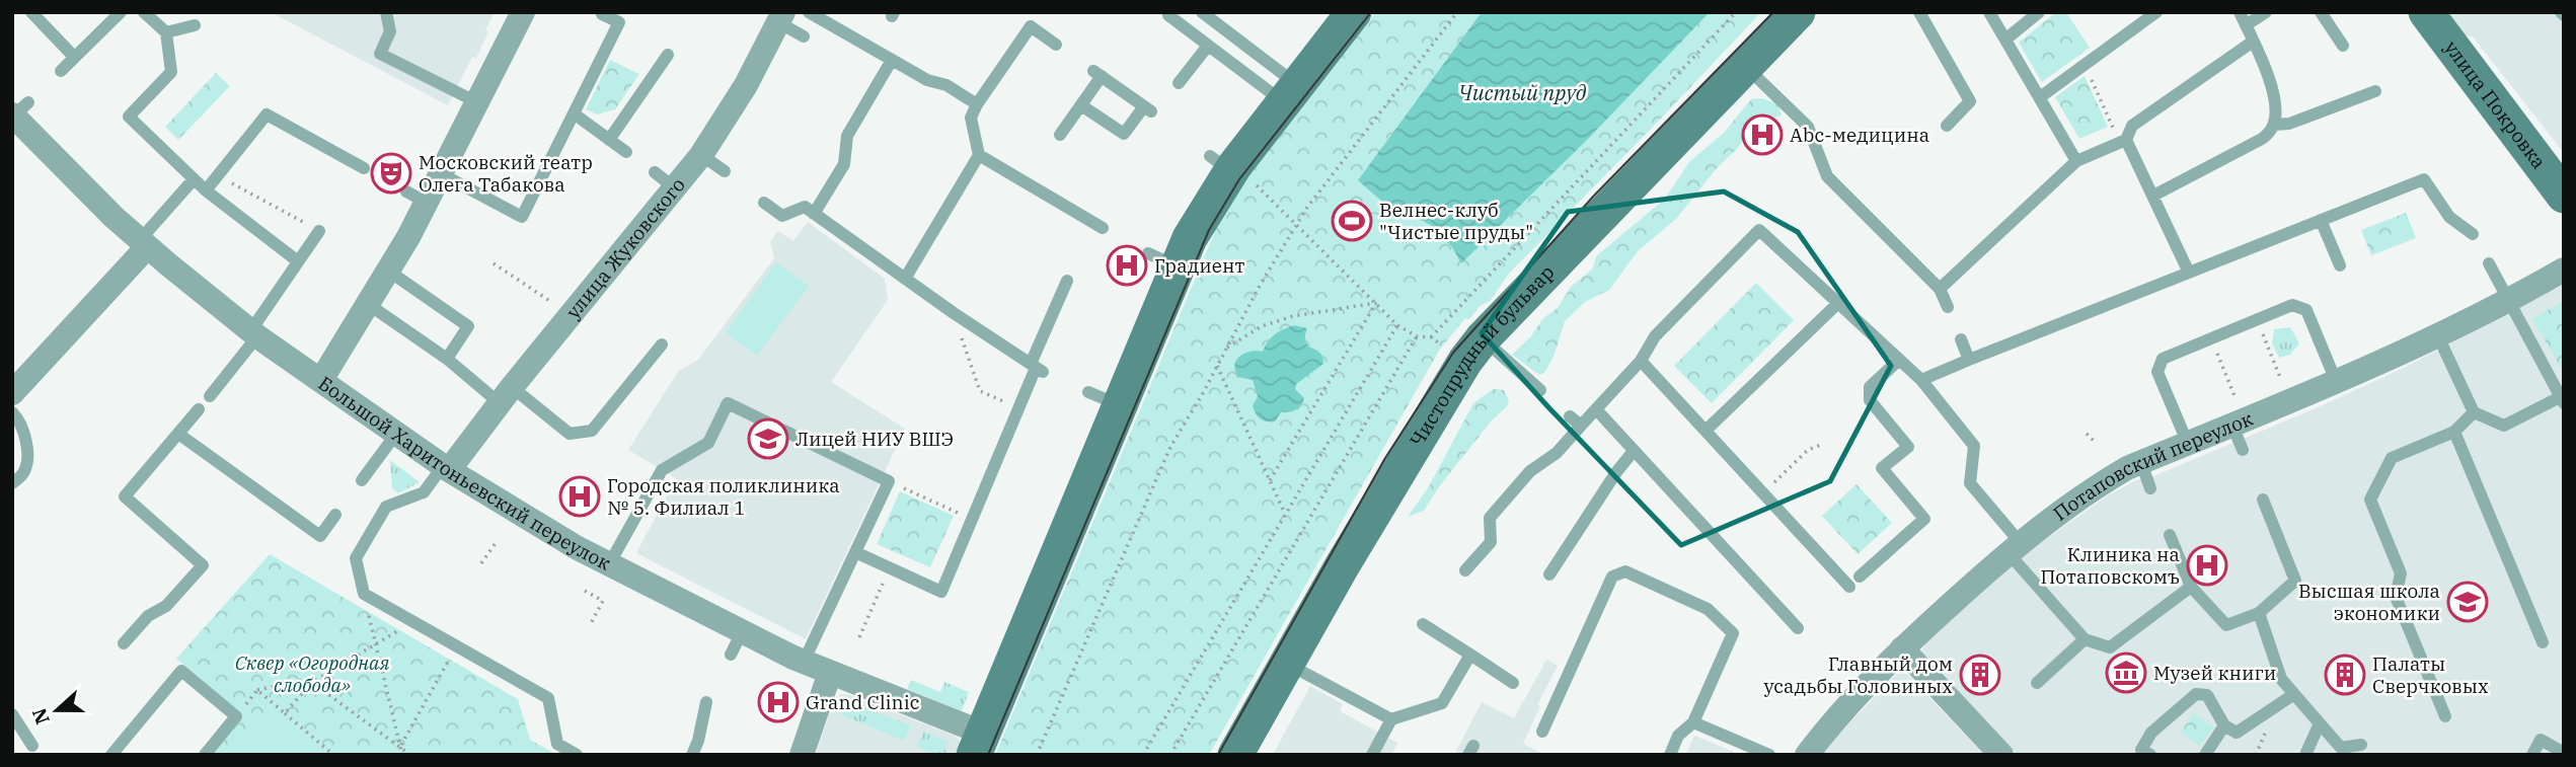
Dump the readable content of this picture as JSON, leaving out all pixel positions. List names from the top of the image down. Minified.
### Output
{"streets":{"main road":["улица Покровка","Чистопрудный бульвар"],"street":["улица Жуковского","Потаповский переулок","Большой Харитоньевский переулок"]},"crossings":[["улица Жуковского","Большой Харитоньевский переулок"]],"water":["Чистый пруд"],"parks":["Сквер «Огородная слобода»"],"places":{"hospital":["Abc-медицина","Градиент","Городская поликлиника № 5. Филиал 1","Клиника на Потаповскомъ","Grand Clinic"],"theatre":["Московский театр Олега Табакова"],"sports":["Велнес-клуб \"Чистые пруды\""],"school or university":["Лицей НИУ ВШЭ","Высшая школа экономики"],"museum":["Музей книги"],"building":["Главный дом усадьбы Головиных","Палаты Сверчковых"]},"north":"left"}
